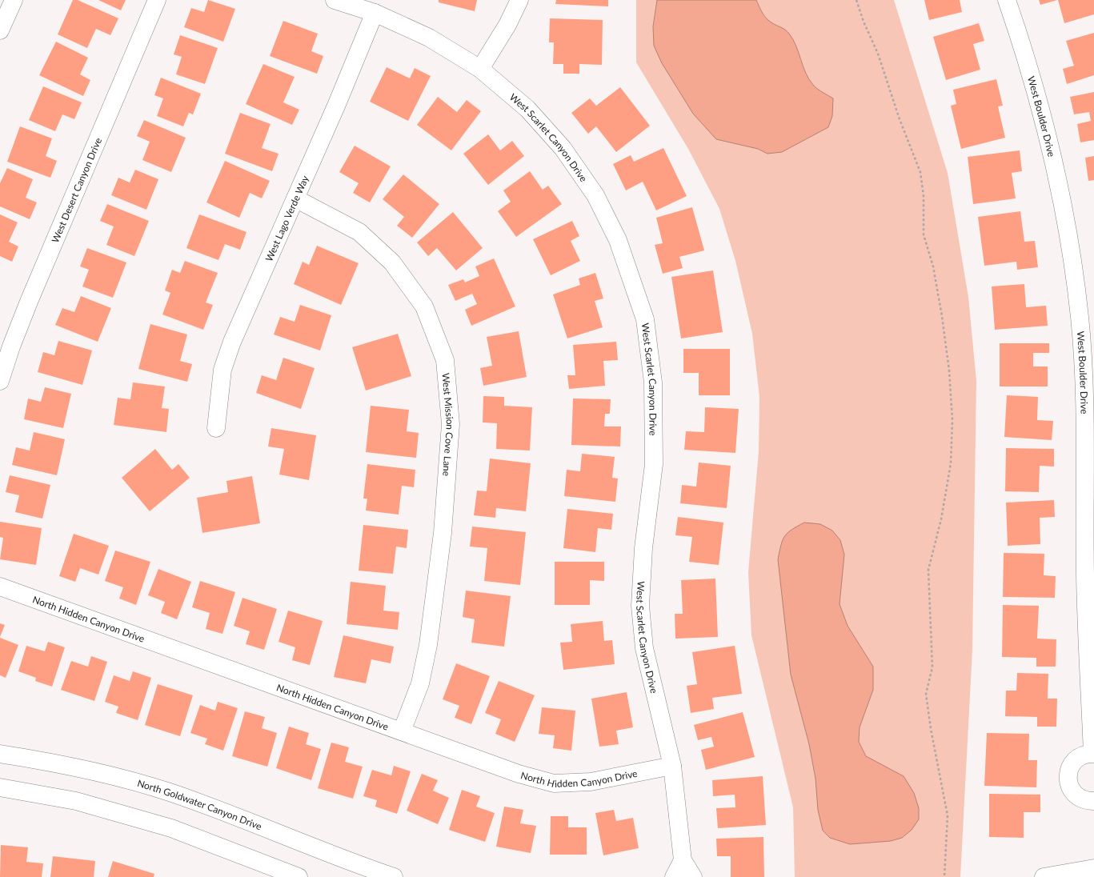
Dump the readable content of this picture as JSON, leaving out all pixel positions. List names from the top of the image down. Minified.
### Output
{"streets":{"street":["West Boulder Drive","West Scarlet Canyon Drive","West Desert Canyon Drive","West Lago Verde Way","West Mission Cove Lane","North Hidden Canyon Drive","North Goldwater Canyon Drive"]},"crossings":[["West Scarlet Canyon Drive","West Lago Verde Way"],["West Scarlet Canyon Drive","North Hidden Canyon Drive"],["West Lago Verde Way","West Mission Cove Lane"],["West Mission Cove Lane","North Hidden Canyon Drive"]]}
